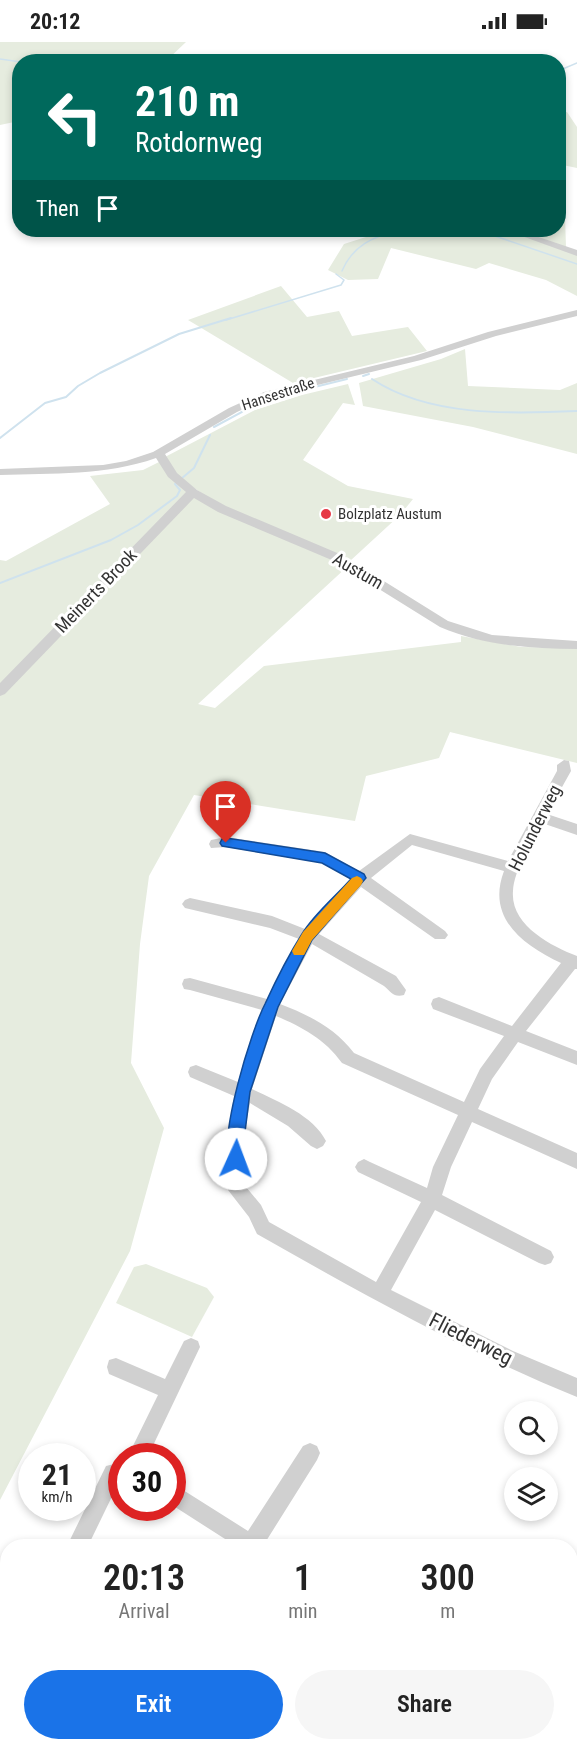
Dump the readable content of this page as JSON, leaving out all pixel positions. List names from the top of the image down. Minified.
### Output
{"streets":{"street":["Hansestraße","Austum","Meinerts Brook","Holunderweg","Fliederweg"]},"crossings":[["Hansestraße","Austum"],["Austum","Meinerts Brook"],["Holunderweg","Fliederweg"]],"places":["Bolzplatz Austum"],"page":{"status":"20:12","turn":["210 m","Rotdornweg"],"then":"Then","speed":"21 km/h","limit":"30","eta":["20:13","Arrival","1","min","300","m"],"buttons":["Exit","Share"]}}
